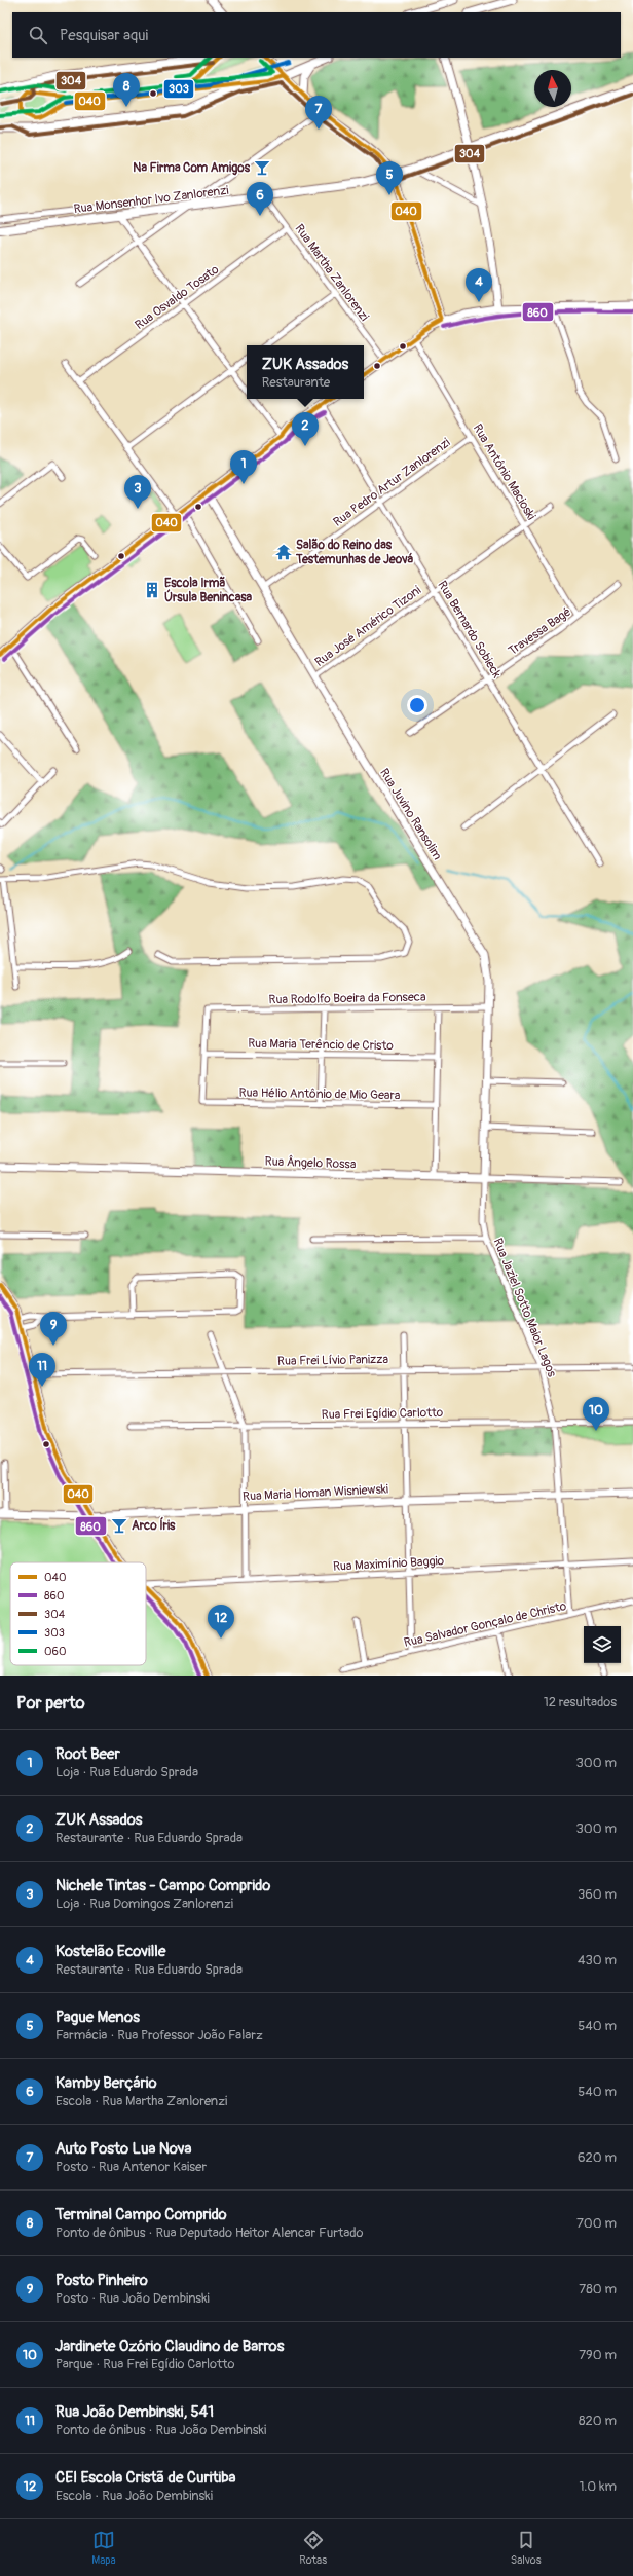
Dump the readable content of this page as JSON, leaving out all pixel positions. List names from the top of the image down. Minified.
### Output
{"streets":{"main road":["Rua Monsenhor Ivo Zanlorenzi"],"street":["Rua Martha Zanlorenzi","Rua Osvaldo Tosato","Rua Antônio Macioski","Rua Pedro Artur Zanlorenzi","Rua José Américo Tizoni","Rua Bernardo Sobieck","Travessa Bagé","Rua Juvino Ransolim","Rua Rodolfo Boeira da Fonseca","Rua Maria Terêncio de Cristo","Rua Hélio Antônio de Mio Geara","Rua Ângelo Rossa","Rua Jaziel Sotto Maior Lagos","Rua Frei Lívio Panizza","Rua Frei Egídio Carlotto","Rua Maria Homan Wisniewski","Rua Maximínio Baggio","Rua Salvador Gonçalo de Christo"]},"crossings":[["Rua Monsenhor Ivo Zanlorenzi","Rua Martha Zanlorenzi"],["Rua Martha Zanlorenzi","Rua Osvaldo Tosato"],["Rua Antônio Macioski","Rua Pedro Artur Zanlorenzi"],["Rua Antônio Macioski","Rua José Américo Tizoni"],["Rua Antônio Macioski","Travessa Bagé"],["Rua Pedro Artur Zanlorenzi","Rua Bernardo Sobieck"],["Rua Pedro Artur Zanlorenzi","Rua Juvino Ransolim"],["Rua José Américo Tizoni","Rua Bernardo Sobieck"],["Rua José Américo Tizoni","Rua Juvino Ransolim"],["Rua Bernardo Sobieck","Travessa Bagé"],["Rua Juvino Ransolim","Rua Rodolfo Boeira da Fonseca"],["Rua Juvino Ransolim","Rua Ângelo Rossa"],["Rua Juvino Ransolim","Rua Jaziel Sotto Maior Lagos"],["Rua Rodolfo Boeira da Fonseca","Rua Maria Terêncio de Cristo"],["Rua Rodolfo Boeira da Fonseca","Rua Hélio Antônio de Mio Geara"],["Rua Maria Terêncio de Cristo","Rua Hélio Antônio de Mio Geara"],["Rua Ângelo Rossa","Rua Jaziel Sotto Maior Lagos"],["Rua Jaziel Sotto Maior Lagos","Rua Frei Lívio Panizza"],["Rua Jaziel Sotto Maior Lagos","Rua Frei Egídio Carlotto"],["Rua Jaziel Sotto Maior Lagos","Rua Maria Homan Wisniewski"],["Rua Jaziel Sotto Maior Lagos","Rua Maximínio Baggio"],["Rua Jaziel Sotto Maior Lagos","Rua Salvador Gonçalo de Christo"]],"places":{"bar":["Na Firma Com Amigos","Arco Íris"],"temple":["Salão do Reino das Testemunhas de Jeová"],"building":["Escola Irmã Úrsula Benincasa"]},"lines":["transit line 040","transit line 060","transit line 304","transit line 303","transit line 860"],"legend":["040","860","304","303","060"],"north":"top","page":{"search":"Pesquisar aqui","pins":["8","7","5","6","4","2","1","3","9","11","10","12"],"popup":["ZUK Assados","Restaurante"],"heading":["Por perto","12 resultados"],"list":[{"mark":"1","name":"Root Beer","note":"Loja · Rua Eduardo Sprada","value":"300 m"},{"mark":"2","name":"ZUK Assados","note":"Restaurante · Rua Eduardo Sprada","value":"300 m"},{"mark":"3","name":"Nichele Tintas - Campo Comprido","note":"Loja · Rua Domingos Zanlorenzi","value":"360 m"},{"mark":"4","name":"Kostelão Ecoville","note":"Restaurante · Rua Eduardo Sprada","value":"430 m"},{"mark":"5","name":"Pague Menos","note":"Farmácia · Rua Professor João Falarz","value":"540 m"},{"mark":"6","name":"Kamby Berçário","note":"Escola · Rua Martha Zanlorenzi","value":"540 m"},{"mark":"7","name":"Auto Posto Lua Nova","note":"Posto · Rua Antenor Kaiser","value":"620 m"},{"mark":"8","name":"Terminal Campo Comprido","note":"Ponto de ônibus · Rua Deputado Heitor Alencar Furtado","value":"700 m"},{"mark":"9","name":"Posto Pinheiro","note":"Posto · Rua João Dembinski","value":"780 m"},{"mark":"10","name":"Jardinete Ozório Claudino de Barros","note":"Parque · Rua Frei Egídio Carlotto","value":"790 m"},{"mark":"11","name":"Rua João Dembinski, 541","note":"Ponto de ônibus · Rua João Dembinski","value":"820 m"},{"mark":"12","name":"CEI Escola Cristã de Curitiba","note":"Escola · Rua João Dembinski","value":"1.0 km"}],"nav":["Mapa","Rotas","Salvos"]}}
